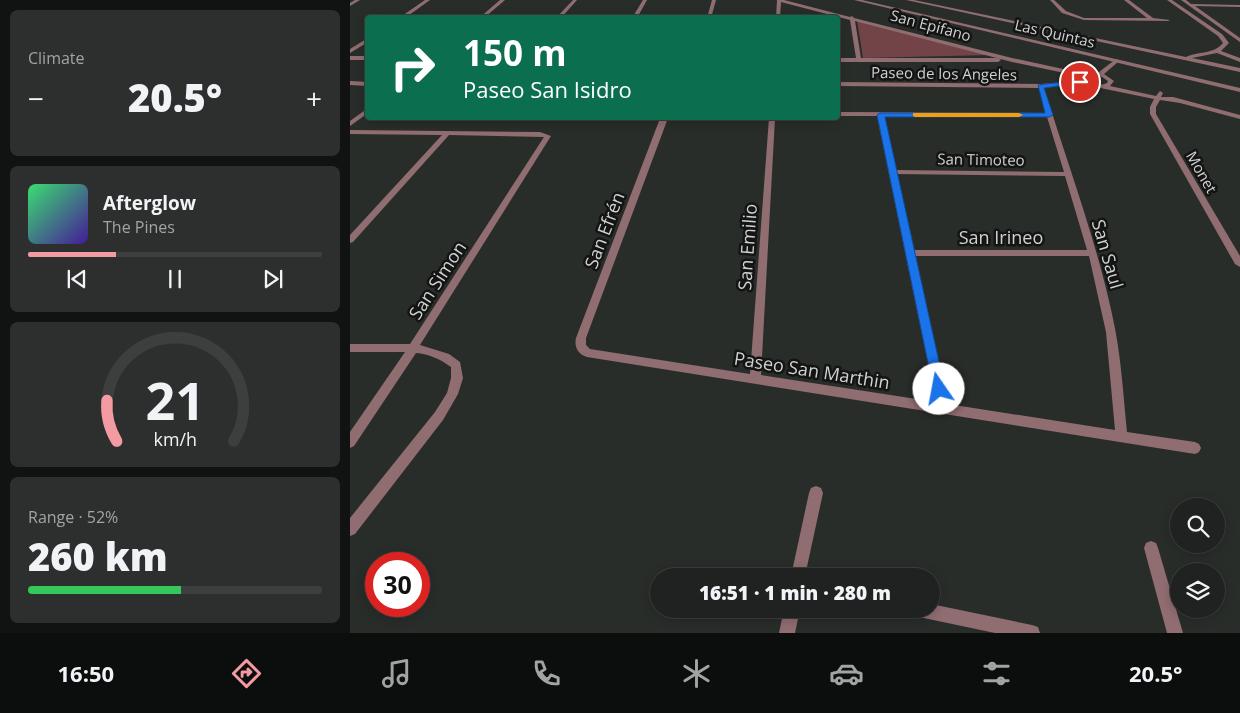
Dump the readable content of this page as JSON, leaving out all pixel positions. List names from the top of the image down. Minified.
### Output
{"streets":{"street":["San Epifano","Las Quintas","Paseo de los Angeles","San Timoteo","Monet","San Efrén","San Irineo","San Emilio","San Saul","San Simon","Paseo San Marthin"]},"crossings":[["Paseo de los Angeles","Monet"],["Paseo de los Angeles","San Saul"],["San Timoteo","San Saul"],["San Efrén","Paseo San Marthin"],["San Irineo","San Saul"],["San Emilio","Paseo San Marthin"],["San Saul","Paseo San Marthin"]],"page":{"tile":["Climate",["Range · 52%","260 km"]],"turn":["150 m","Paseo San Isidro"],"heat":["−","20.5°","+"],"song":["Afterglow","The Pines"],"limit":"30","trip":"16:51 · 1 min · 280 m","tabs":["16:50","20.5°"],"gauge":["21","km/h"]}}
